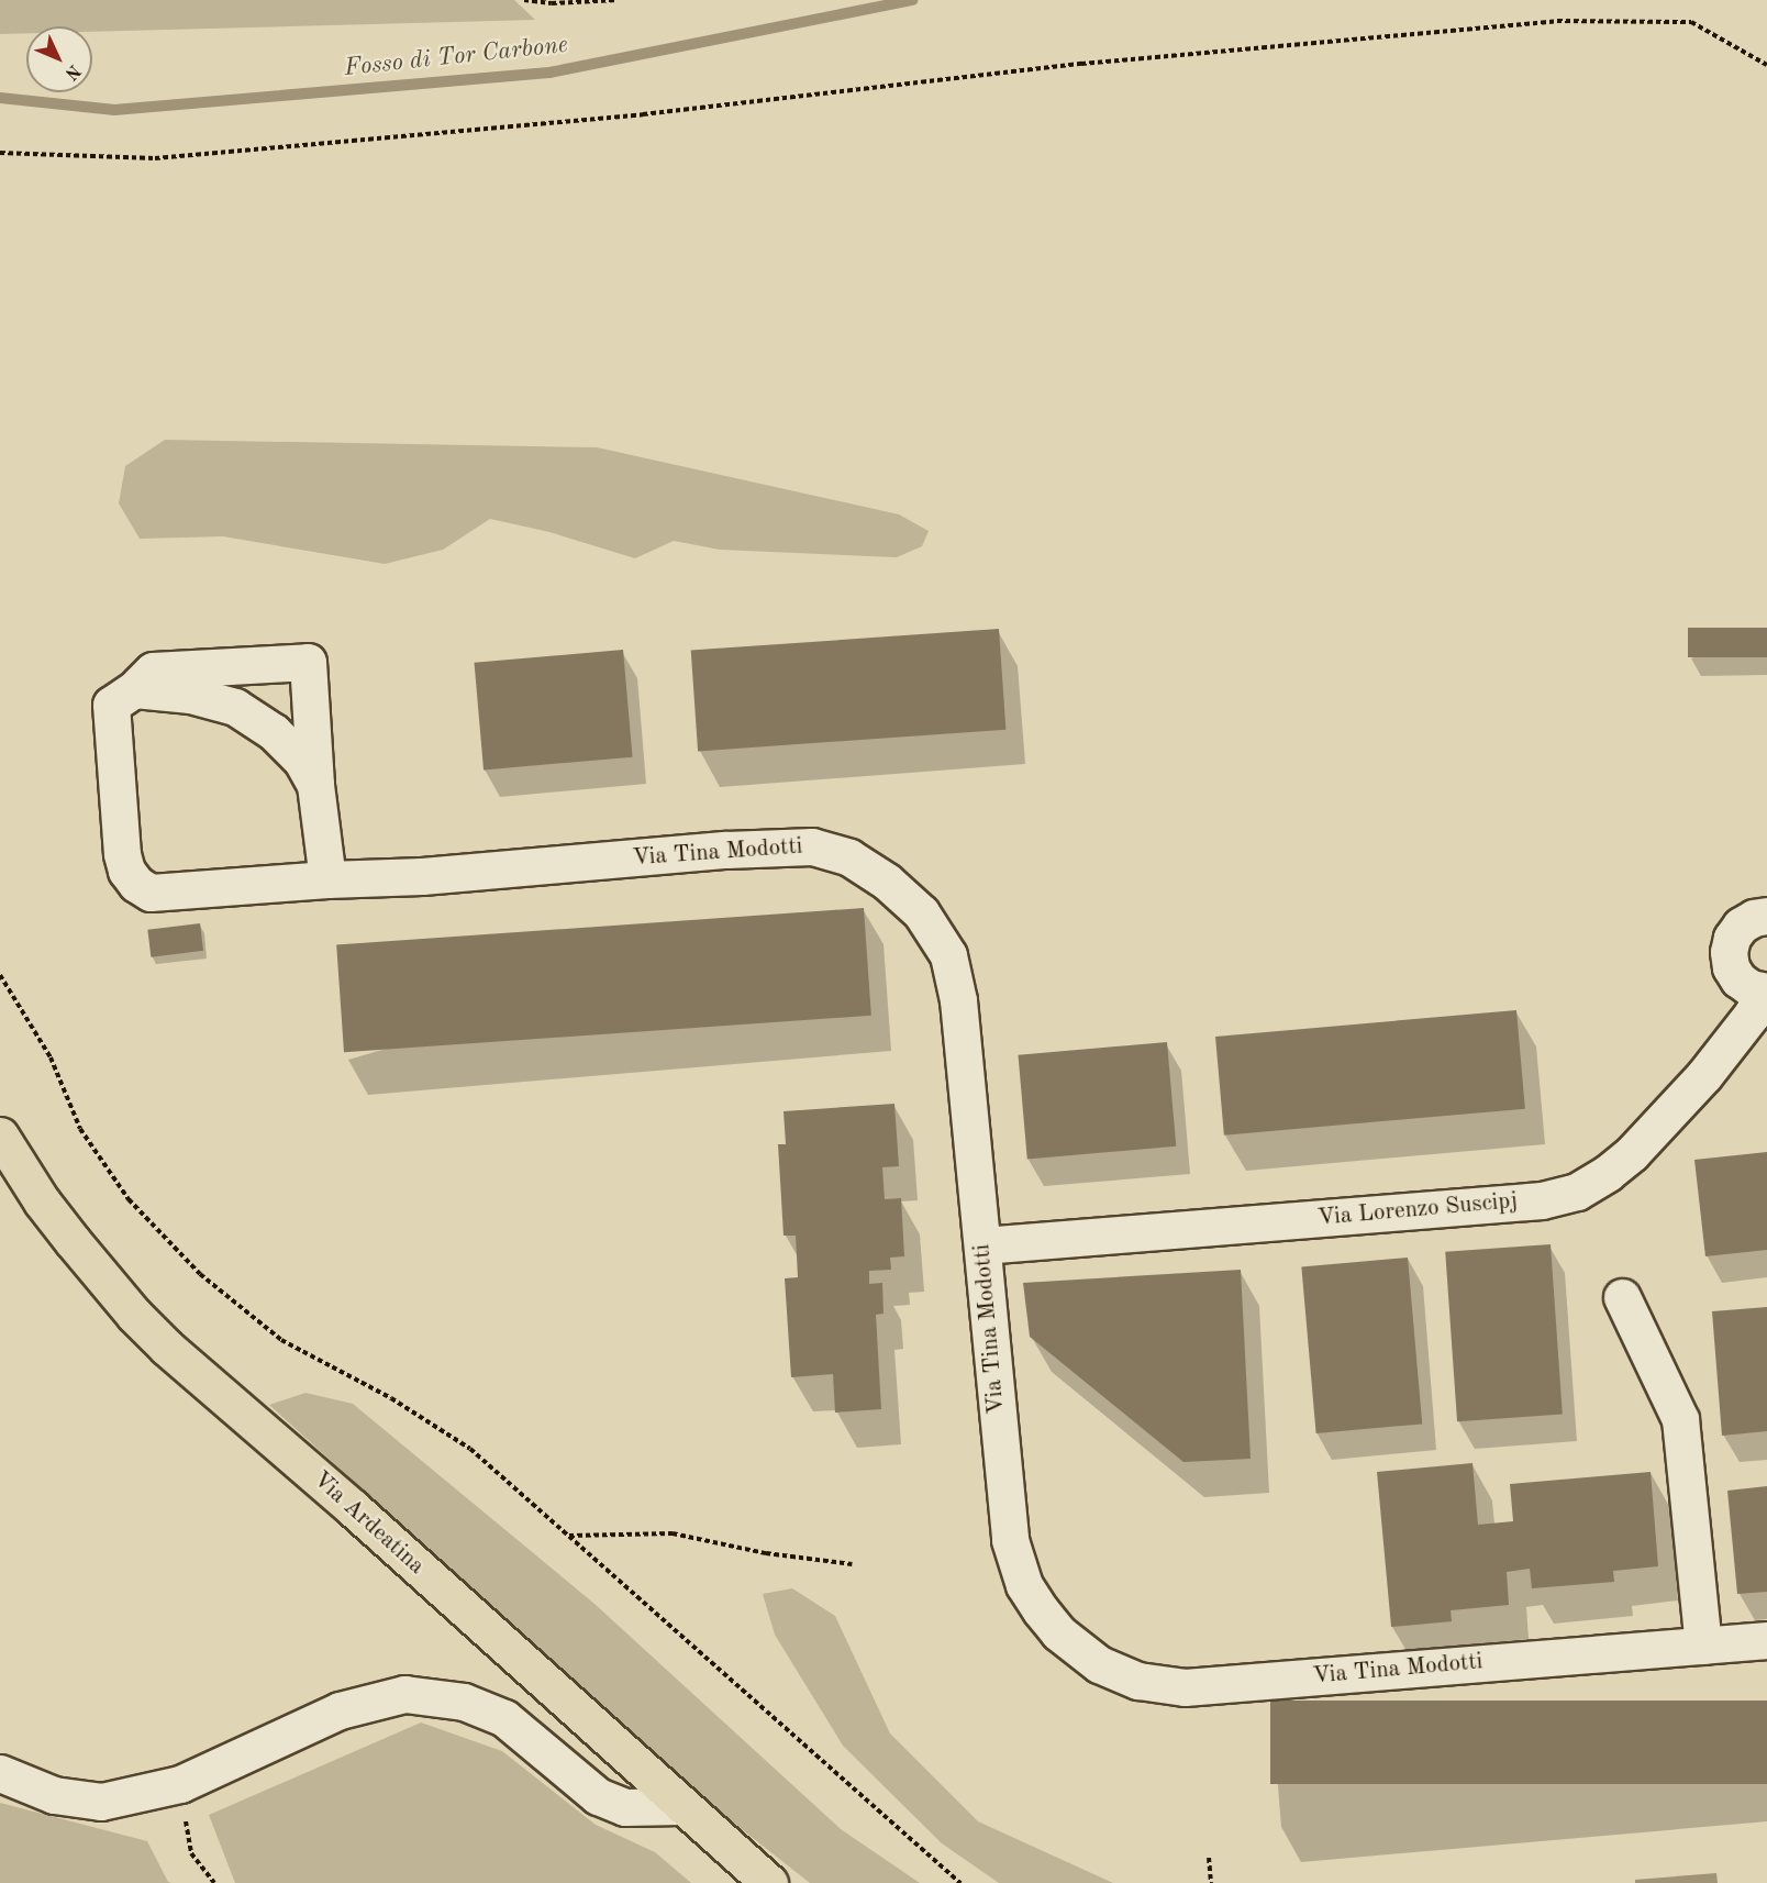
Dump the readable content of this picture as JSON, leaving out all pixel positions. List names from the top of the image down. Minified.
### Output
{"streets":{"main road":["Via Ardeatina"],"street":["Via Tina Modotti","Via Lorenzo Suscipj"]},"crossings":[["Via Tina Modotti","Via Lorenzo Suscipj"]],"water":["Fosso di Tor Carbone"],"north":"bottom right"}
